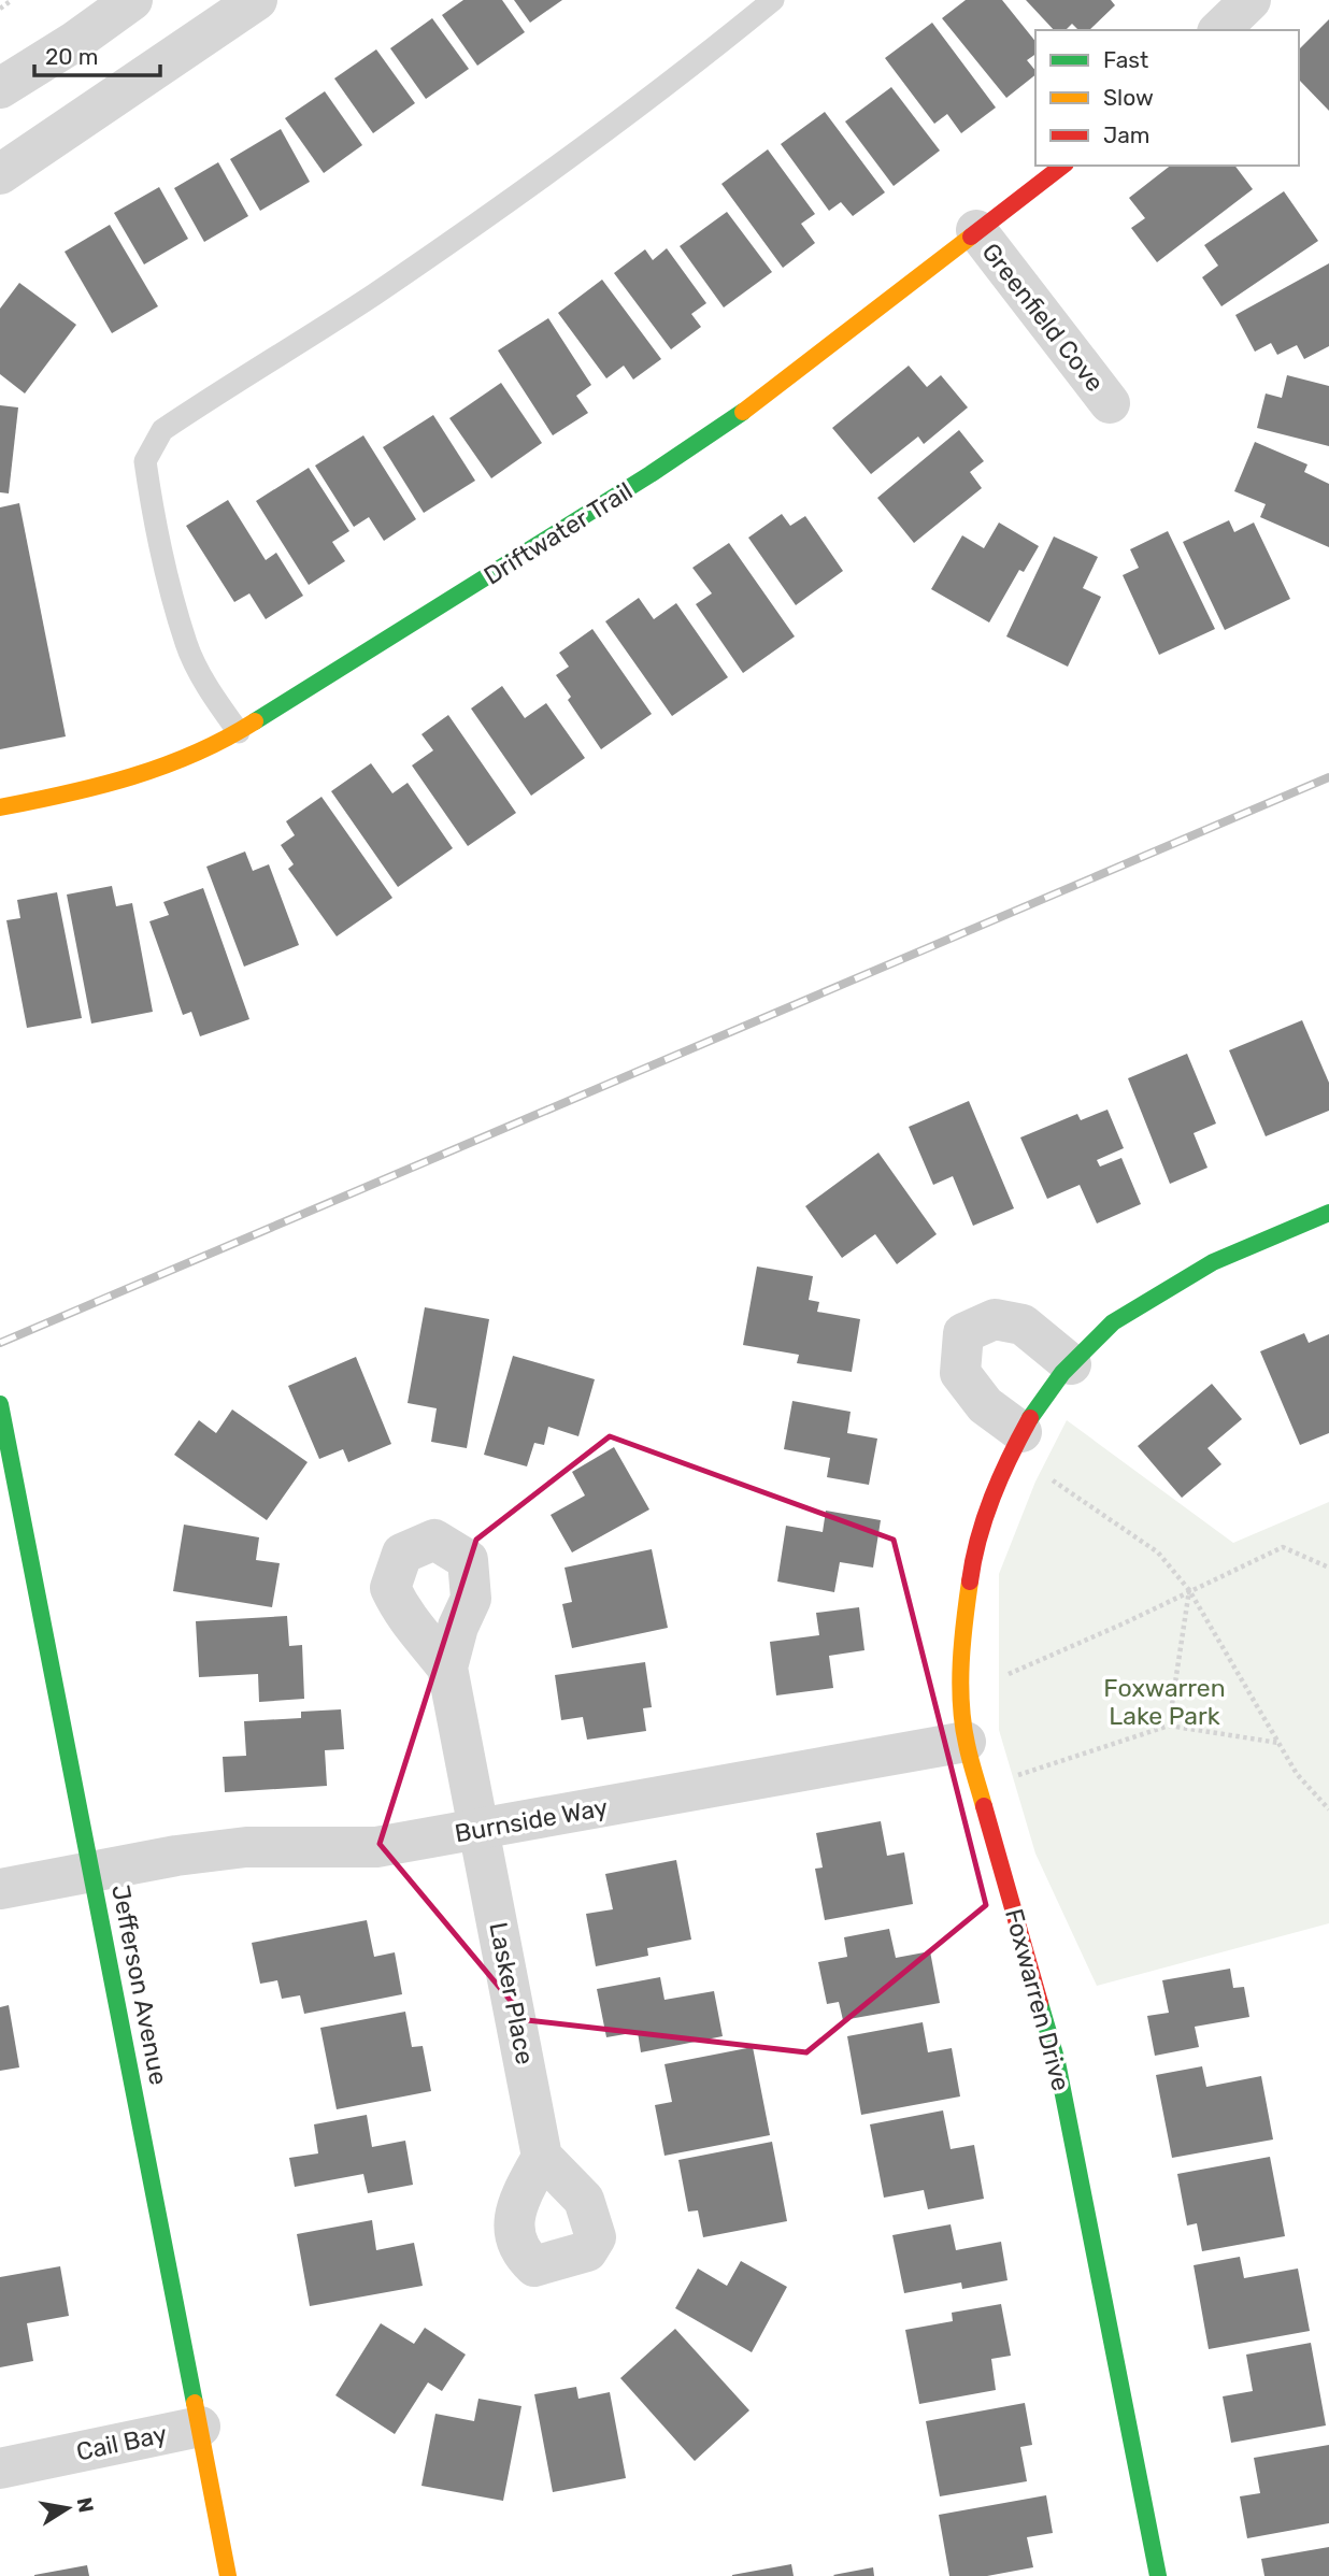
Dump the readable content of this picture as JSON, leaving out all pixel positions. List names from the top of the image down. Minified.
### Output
{"streets":{"street":["Greenfield Cove","Driftwater Trail","Burnside Way","Jefferson Avenue","Lasker Place","Foxwarren Drive","Cail Bay"]},"crossings":[["Greenfield Cove","Driftwater Trail"],["Burnside Way","Jefferson Avenue"],["Burnside Way","Lasker Place"],["Burnside Way","Foxwarren Drive"],["Jefferson Avenue","Cail Bay"]],"parks":["Foxwarren Lake Park"],"legend":["Fast","Slow","Jam"],"scale_bar":"20 m","north":"right"}
